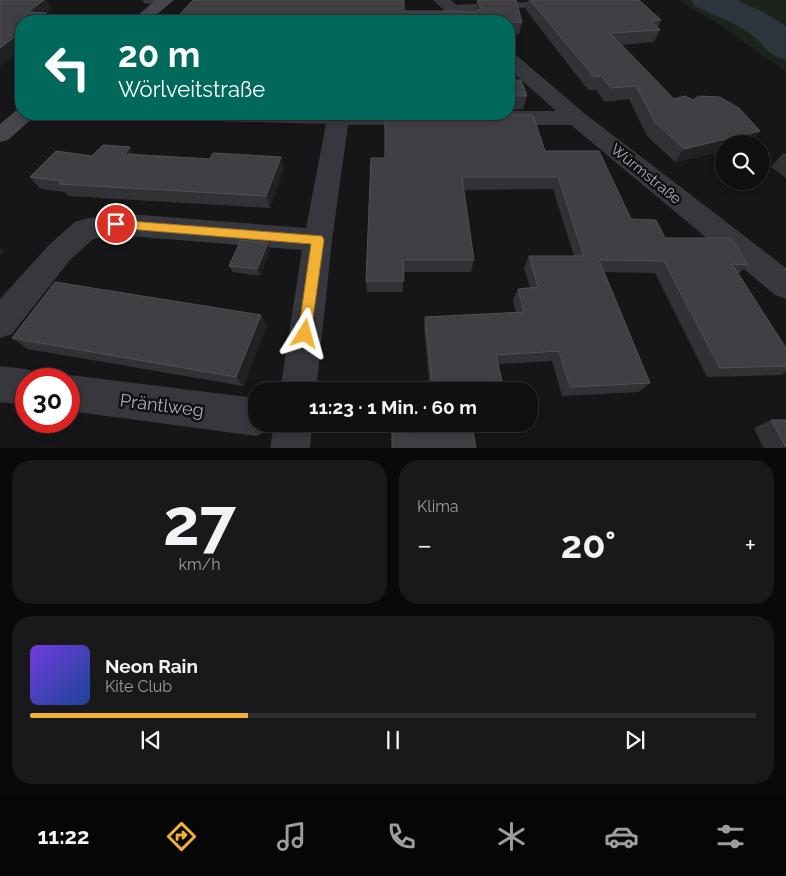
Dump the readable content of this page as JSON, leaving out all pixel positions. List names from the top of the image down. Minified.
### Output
{"streets":{"street":["Würmstraße","Präntlweg"]},"page":{"turn":["20 m","Wörlveitstraße"],"limit":"30","trip":"11:23 · 1 Min. · 60 m","tile":[["27","km/h"],"Klima"],"heat":["−","20°","+"],"song":["Neon Rain","Kite Club"],"tabs":"11:22"}}
